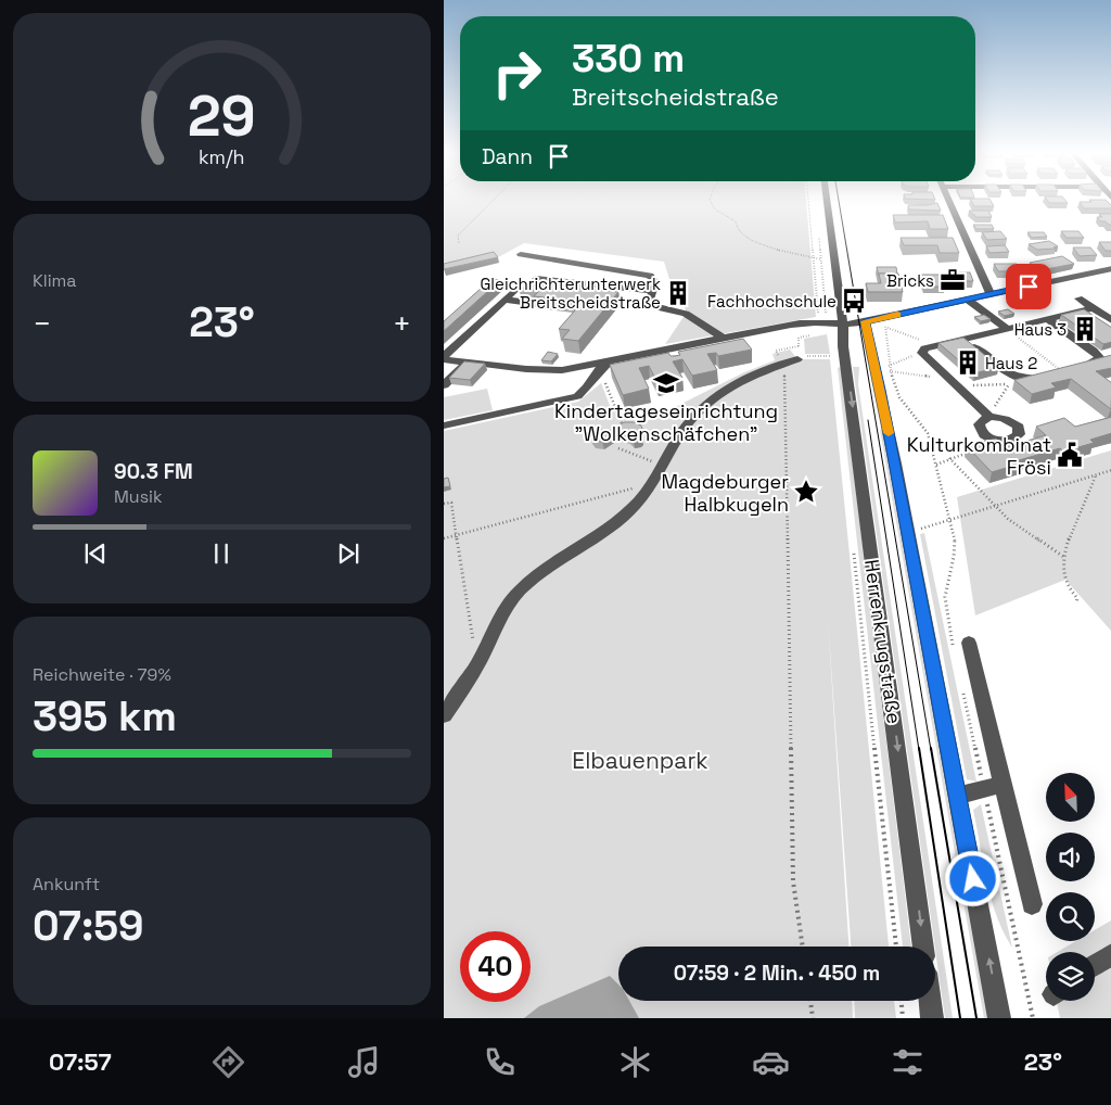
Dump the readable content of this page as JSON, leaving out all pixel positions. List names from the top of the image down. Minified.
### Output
{"streets":{"street":["Herrenkrugstraße"]},"parks":["Elbauenpark"],"places":{"office":["Bricks"],"building":["Gleichrichterunterwerk Breitscheidstraße","Haus 3","Haus 2"],"bus stop":["Fachhochschule"],"school or university":["Kindertageseinrichtung \"Wolkenschäfchen\""],"public building":["Kulturkombinat Frösi"],"place":["Magdeburger Halbkugeln"]},"north":"top left","page":{"turn":["330 m","Breitscheidstraße"],"then":"Dann","tile":["Klima",["Reichweite · 79%","395 km"],["Ankunft","07:59"]],"heat":["−","23°","+"],"song":["90.3 FM","Musik"],"limit":"40","trip":"07:59 · 2 Min. · 450 m","tabs":["07:57","23°"],"gauge":["29","km/h"]}}
